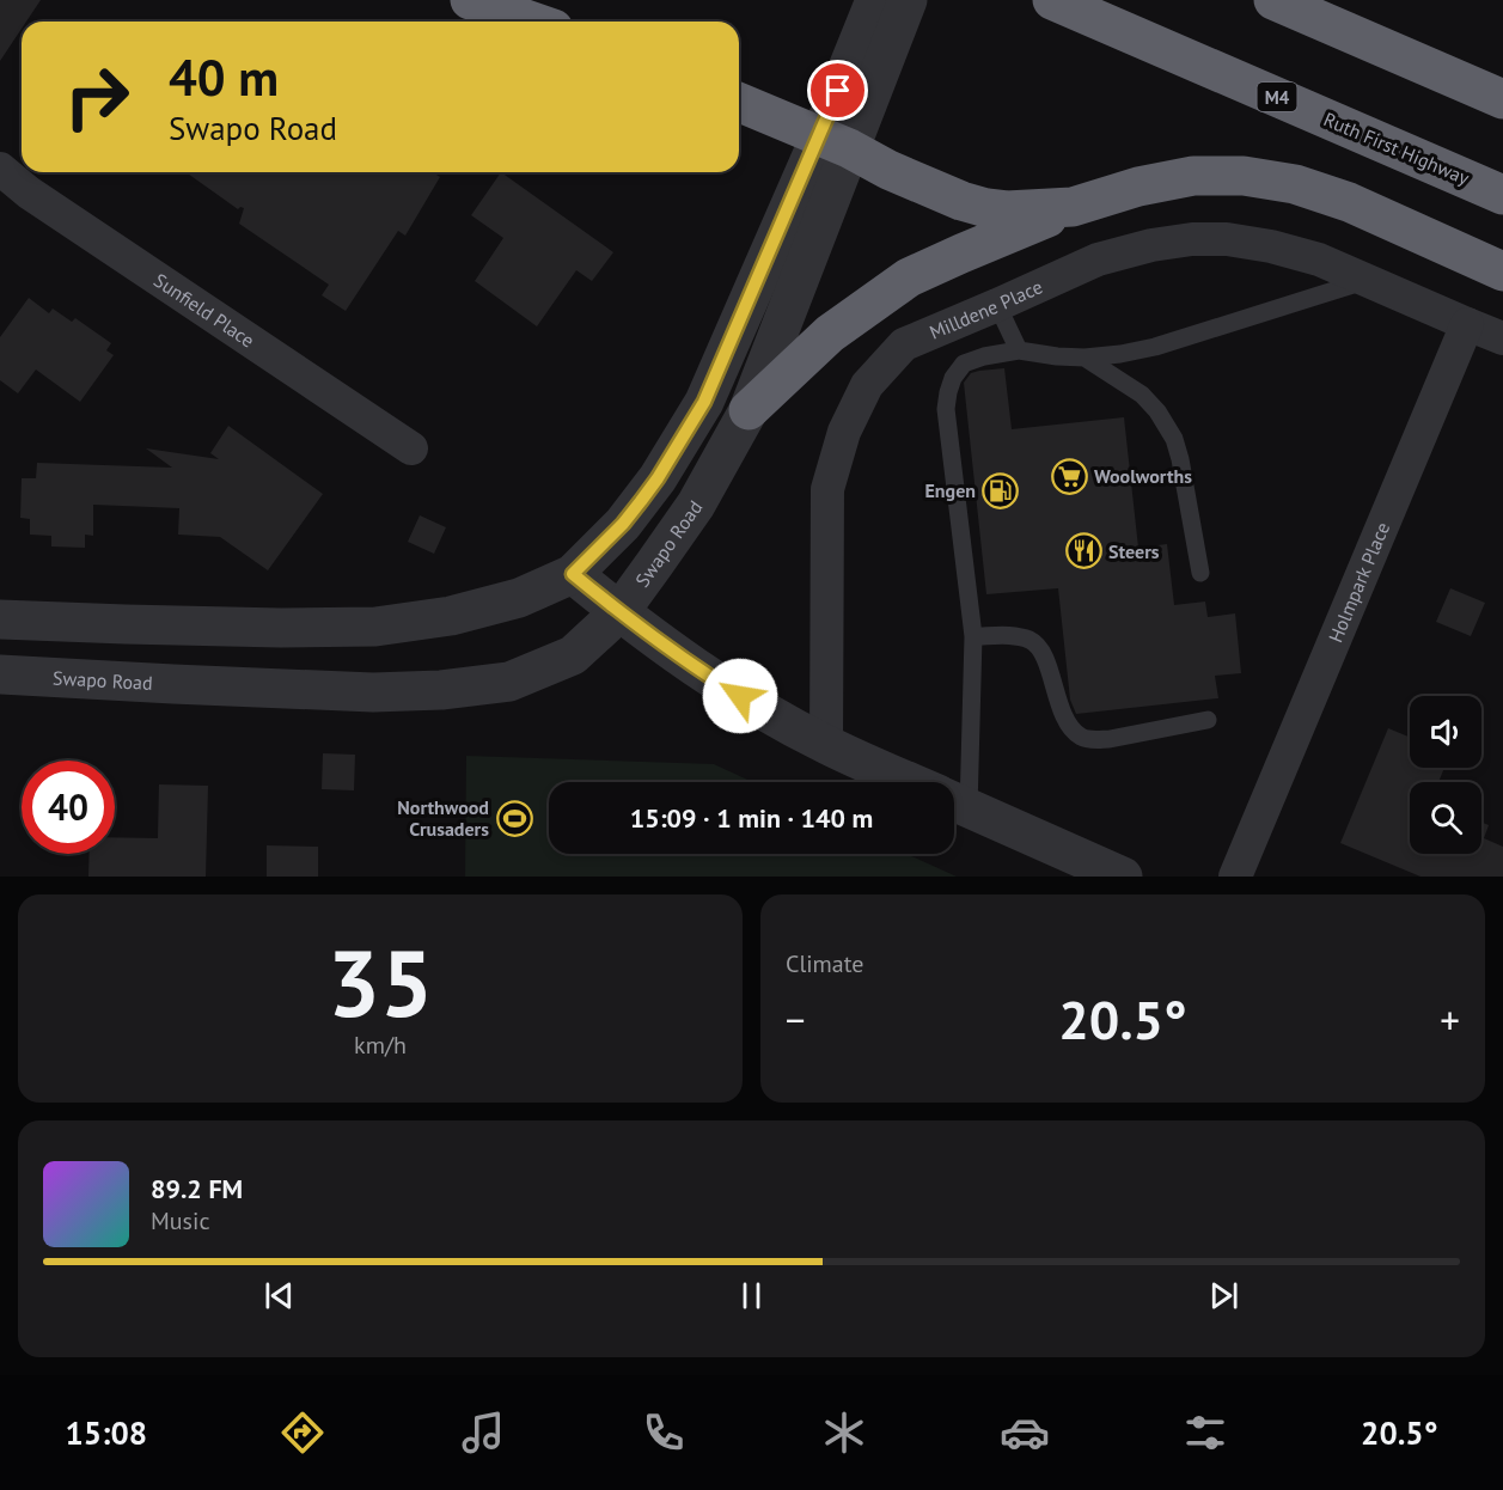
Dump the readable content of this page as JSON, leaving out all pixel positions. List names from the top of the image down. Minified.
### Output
{"streets":{"highway":["M4","Ruth First Highway"],"street":["Sunfield Place","Milldene Place","Swapo Road","Holmpark Place"]},"crossings":[["Milldene Place","Holmpark Place"]],"places":{"supermarket":["Woolworths"],"fuel station":["Engen"],"restaurant":["Steers"],"sports":["Northwood Crusaders"]},"page":{"turn":["40 m","Swapo Road"],"limit":"40","trip":"15:09 · 1 min · 140 m","tile":[["35","km/h"],"Climate"],"heat":["−","20.5°","+"],"song":["89.2 FM","Music"],"tabs":["15:08","20.5°"]}}
